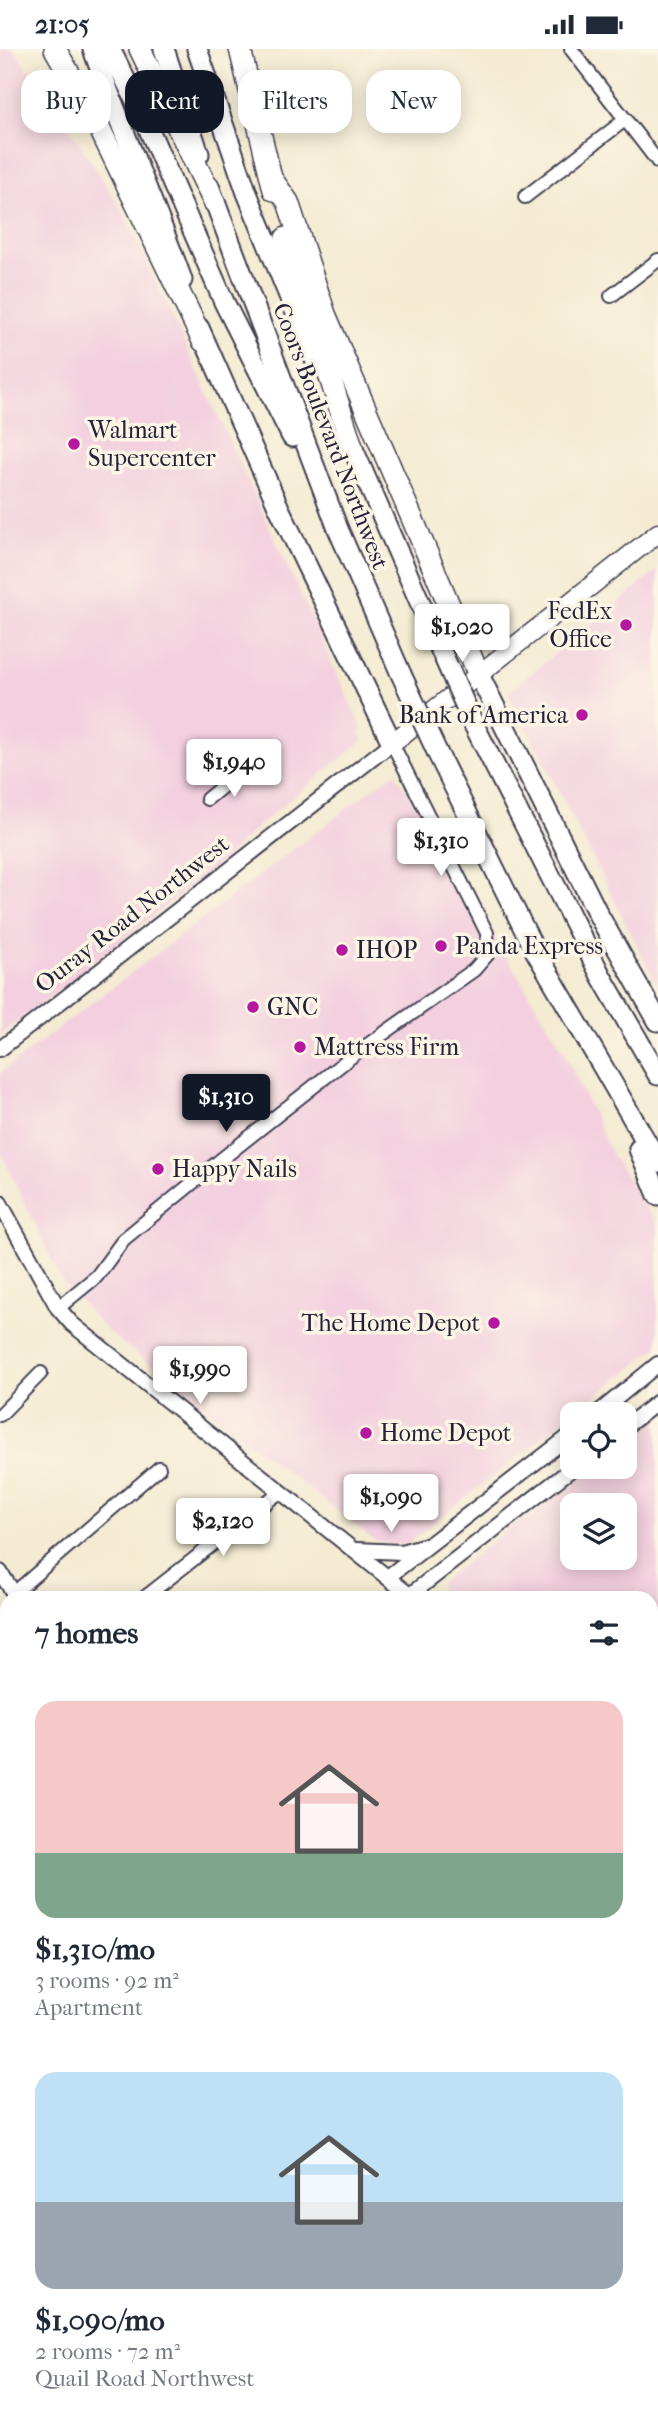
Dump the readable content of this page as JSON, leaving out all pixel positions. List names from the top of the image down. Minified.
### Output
{"streets":{"main road":["Coors Boulevard Northwest","Ouray Road Northwest"]},"places":["Walmart Supercenter","FedEx Office","Bank of America","Panda Express","IHOP","GNC","Mattress Firm","Happy Nails","The Home Depot","Home Depot"],"page":{"status":"21:05","chip":["Buy","Rent","Filters","New"],"price":["$1,020","$1,940","$1,310","$1,310","$1,990","$1,090","$2,120"],"heading":"7 homes","list":[{"name":"$1,310/mo","note":"3 rooms · 92 m² · Apartment"},{"name":"$1,090/mo","note":"2 rooms · 72 m² · Quail Road Northwest"}]}}
